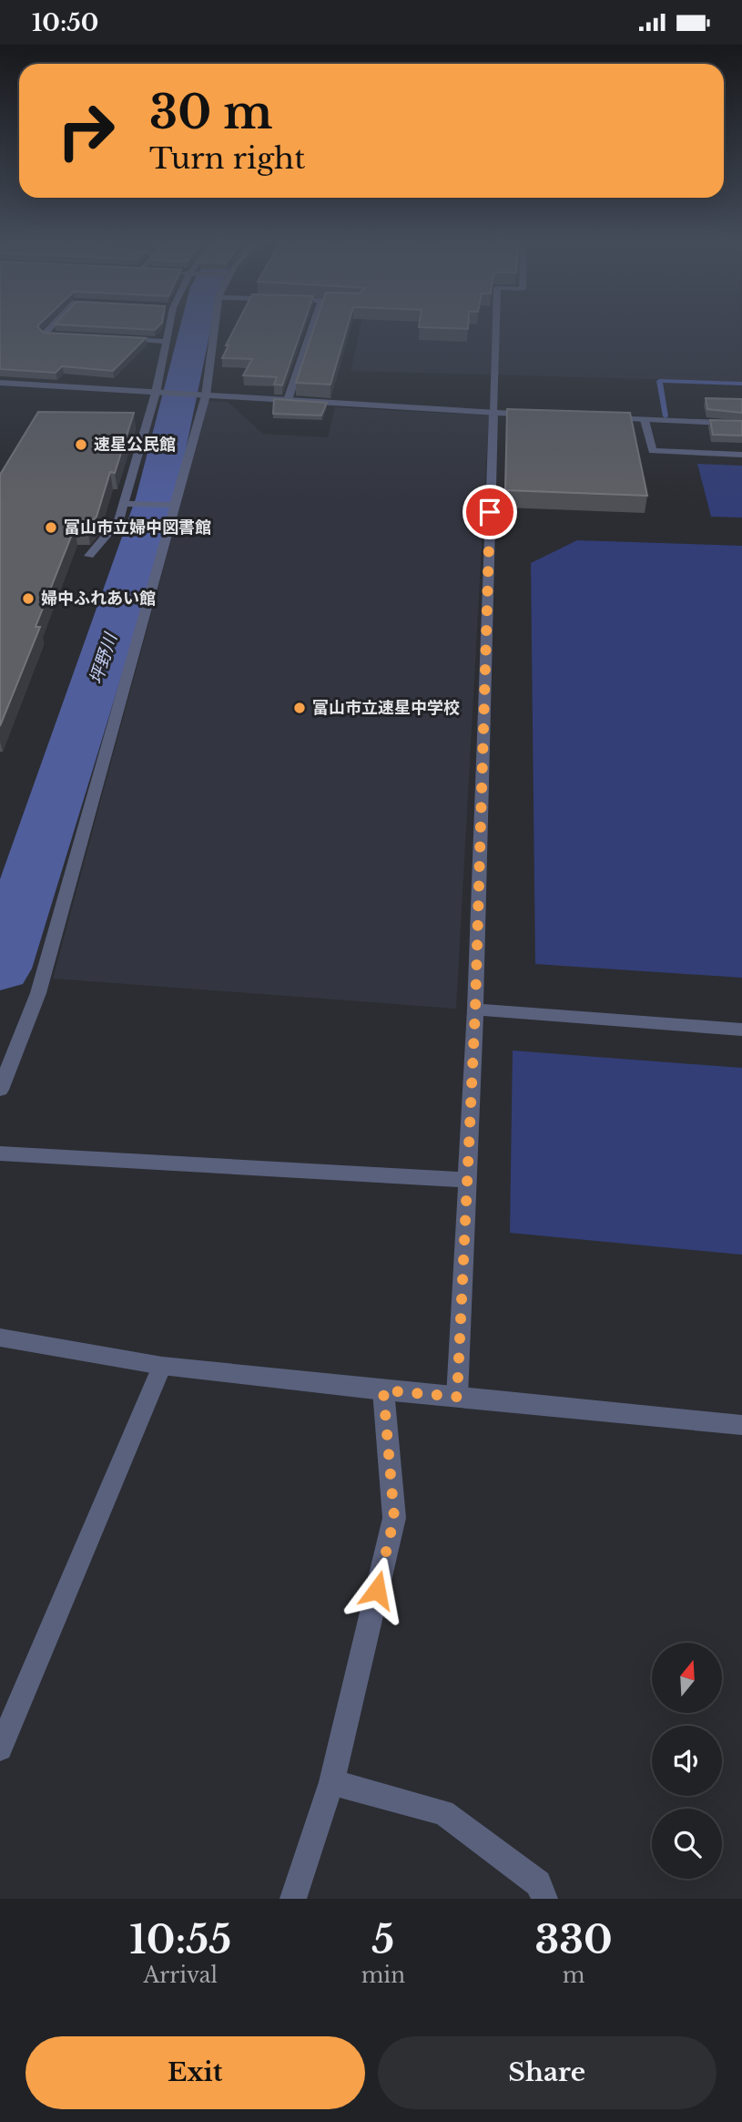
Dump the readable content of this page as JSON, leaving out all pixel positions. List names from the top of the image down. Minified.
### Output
{"water":["坪野川"],"places":["速星公民館","富山市立婦中図書館","婦中ふれあい館","富山市立速星中学校"],"north":"top","page":{"status":"10:50","turn":["30 m","Turn right"],"eta":["10:55","Arrival","5","min","330","m"],"buttons":["Exit","Share"]}}
